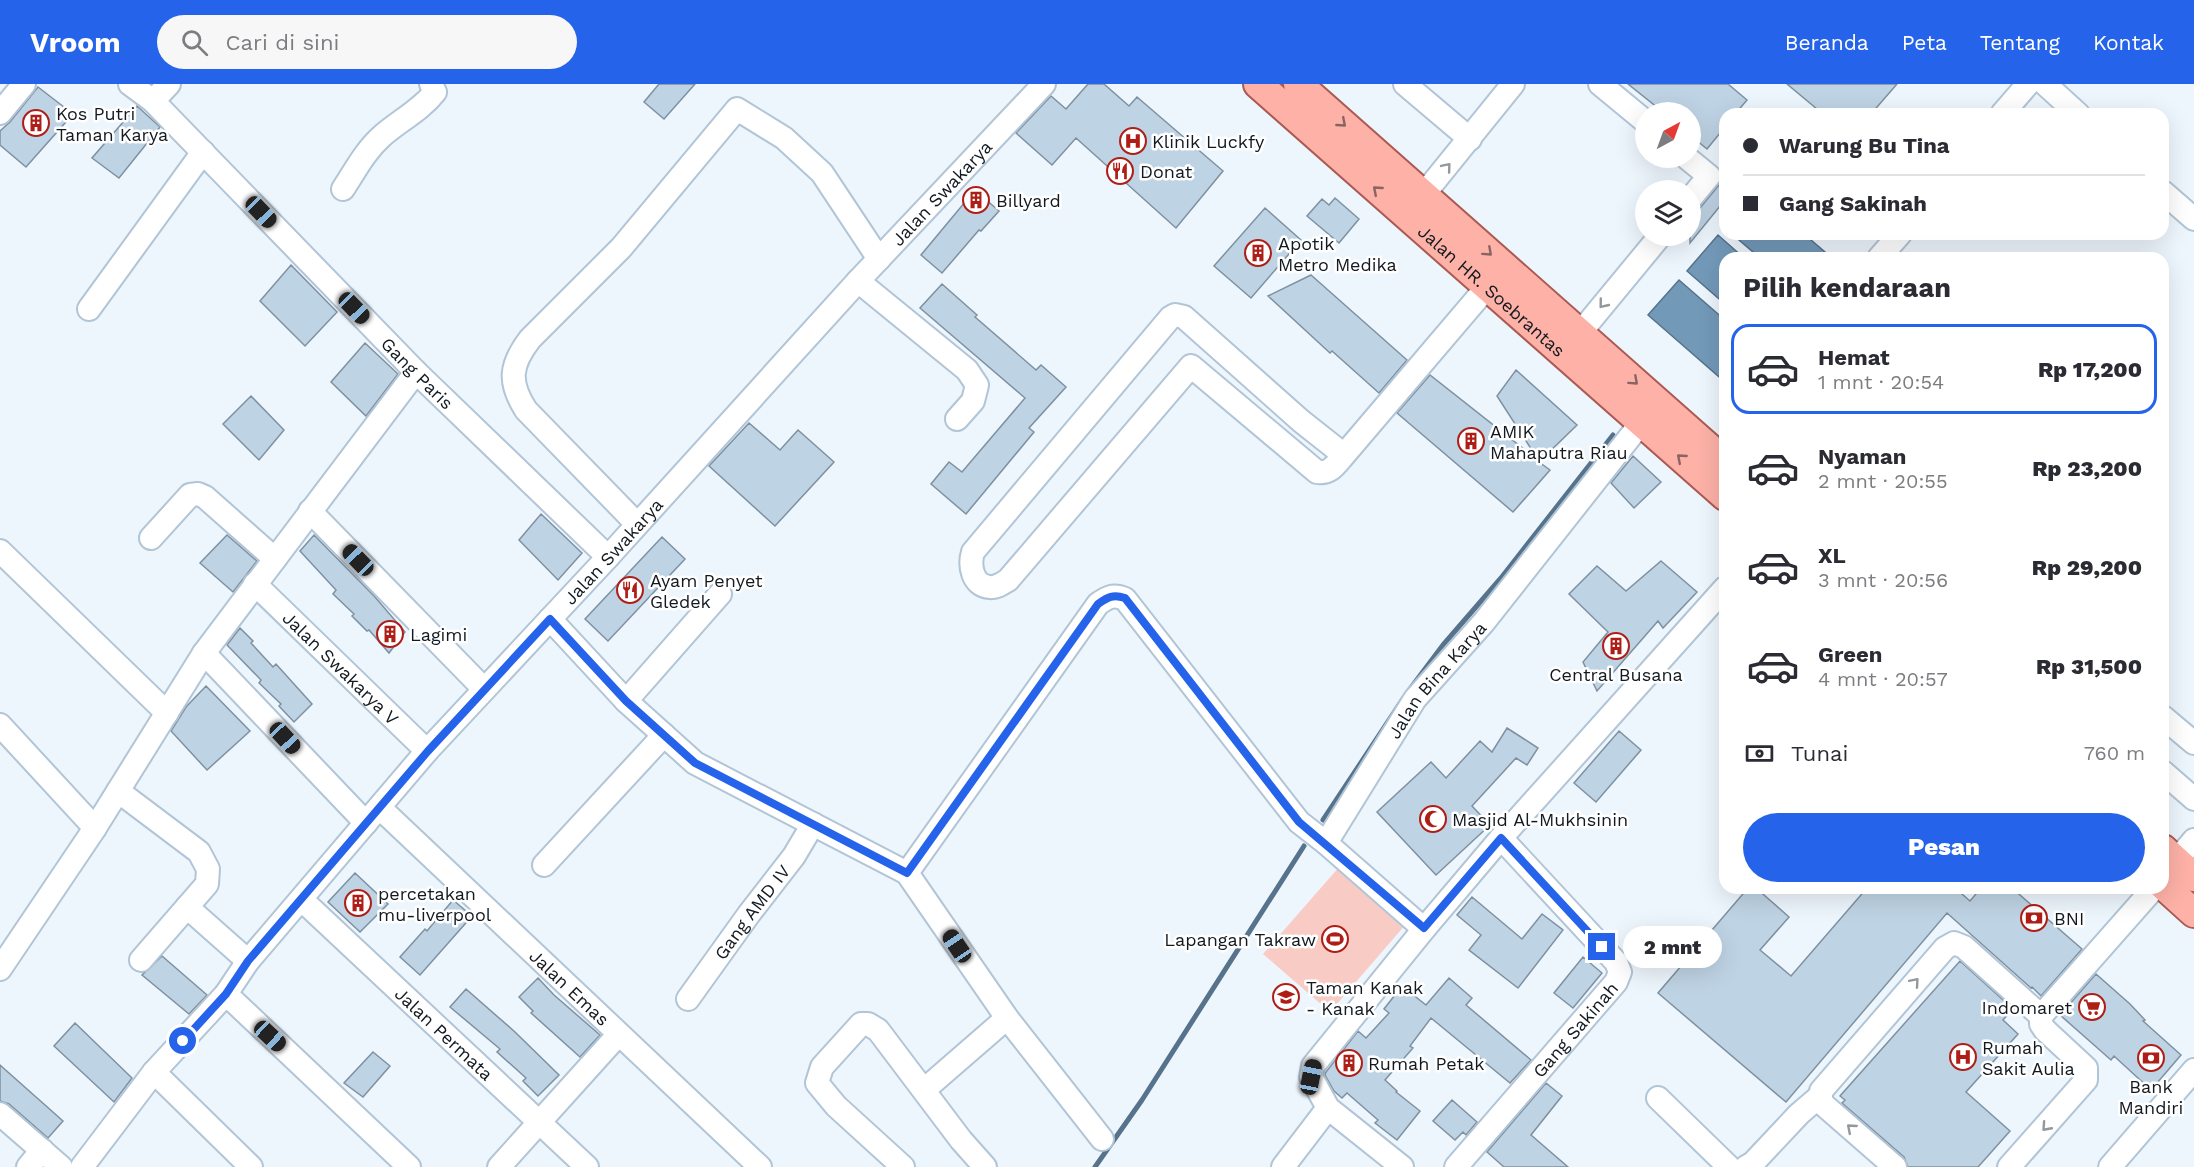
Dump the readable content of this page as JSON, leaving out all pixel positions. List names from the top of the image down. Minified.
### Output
{"streets":{"main road":["Jalan HR. Soebrantas"],"street":["Jalan Swakarya","Gang Paris","Jalan Swakarya V","Jalan Bina Karya","Gang AMD IV","Jalan Emas","Gang Sakinah","Jalan Permata"]},"crossings":[["Jalan Swakarya","Gang Paris"],["Jalan Swakarya","Jalan Swakarya V"],["Jalan Swakarya","Jalan Emas"],["Jalan Swakarya","Jalan Permata"],["Jalan HR. Soebrantas","Jalan Bina Karya"]],"places":{"building":["Kos Putri Taman Karya","Billyard","Apotik Metro Medika","AMIK Mahaputra Riau","Lagimi","Central Busana","percetakan mu-liverpool","Rumah Petak"],"hospital":["Klinik Luckfy","Rumah Sakit Aulia"],"restaurant":["Donat","Ayam Penyet Gledek"],"mosque":["Masjid Al-Mukhsinin"],"bank":["BNI","Bank Mandiri"],"sports":["Lapangan Takraw"],"school or university":["Taman Kanak - Kanak"],"supermarket":["Indomaret"]},"north":"top right","page":{"header":"Vroom","search":"Cari di sini","nav":["Beranda","Peta","Tentang","Kontak"],"banner":["Warung Bu Tina","Gang Sakinah"],"heading":"Pilih kendaraan","list":[{"name":"Hemat","note":"1 mnt · 20:54","value":"Rp 17,200"},{"name":"Nyaman","note":"2 mnt · 20:55","value":"Rp 23,200"},{"name":"XL","note":"3 mnt · 20:56","value":"Rp 29,200"},{"name":"Green","note":"4 mnt · 20:57","value":"Rp 31,500"}],"pay":["Tunai","760 m"],"buttons":"Pesan","bubble":"2 mnt"}}
